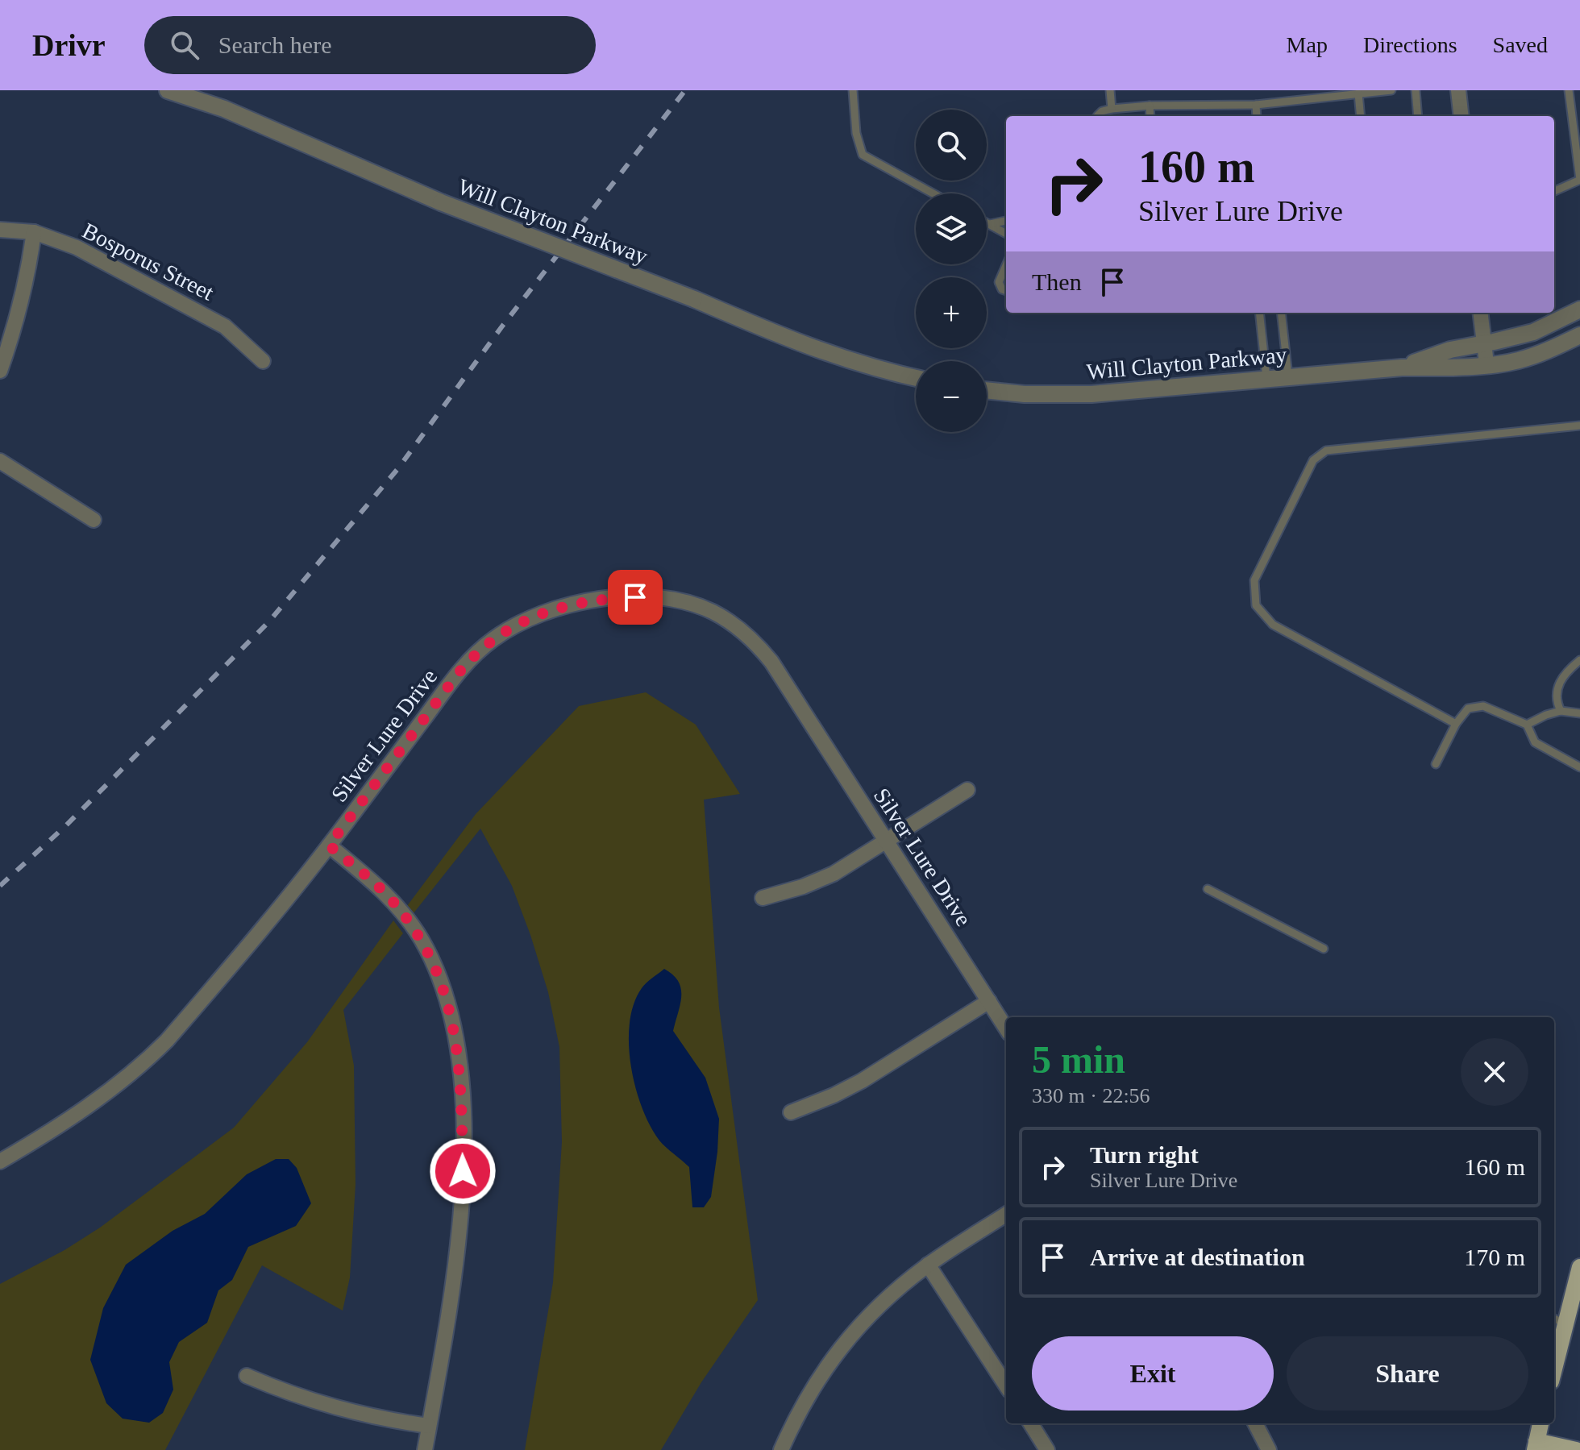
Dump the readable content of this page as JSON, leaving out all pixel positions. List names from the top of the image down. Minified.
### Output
{"streets":{"street":["Will Clayton Parkway","Bosporus Street","Silver Lure Drive"]},"page":{"header":"Drivr","search":"Search here","nav":["Map","Directions","Saved"],"map_buttons":["+","−"],"turn":["160 m","Silver Lure Drive"],"then":"Then","heading":["5 min","330 m · 22:56"],"list":[{"name":"Turn right","note":"Silver Lure Drive","value":"160 m"},{"name":"Arrive at destination","value":"170 m"}],"buttons":["Exit","Share"]}}
